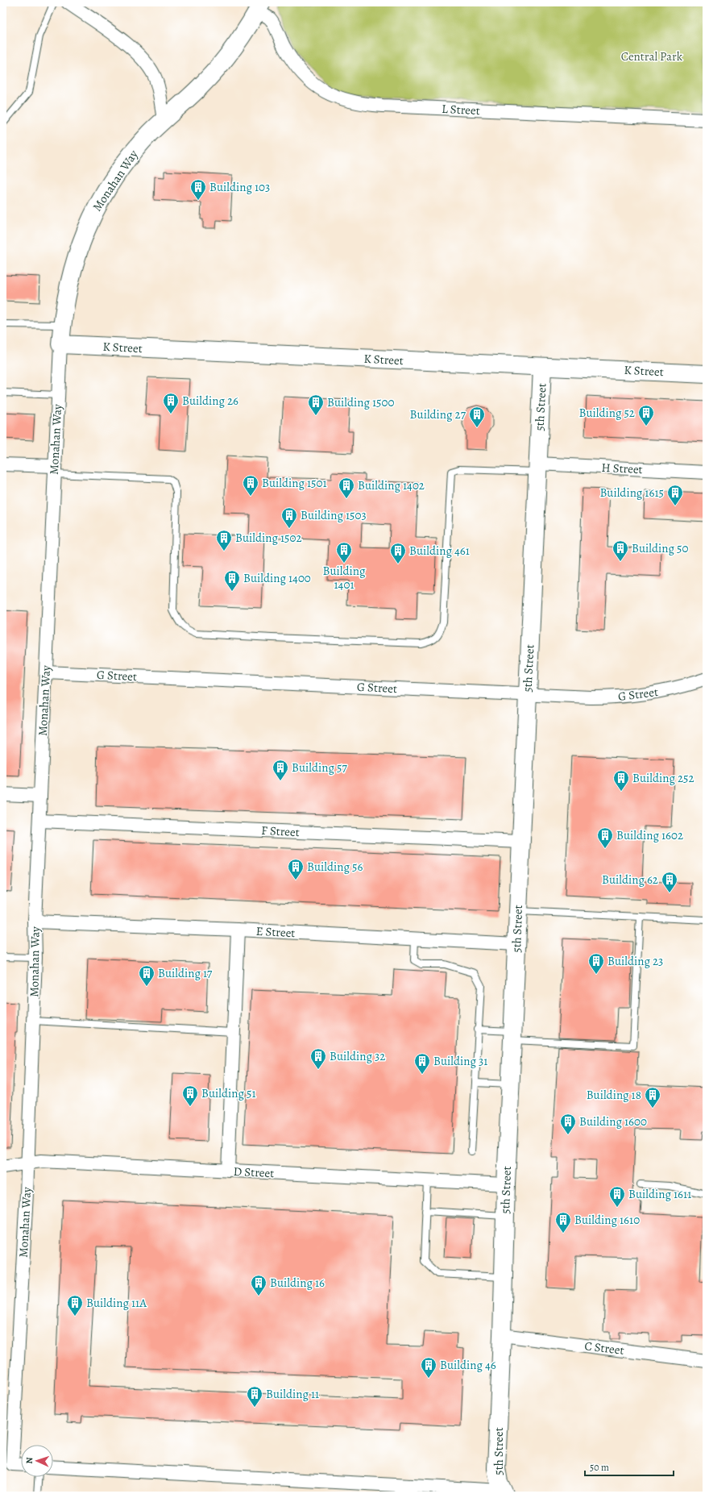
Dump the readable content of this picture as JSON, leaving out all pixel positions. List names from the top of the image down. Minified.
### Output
{"streets":{"street":["L Street","Monahan Way","K Street","5th Street","H Street","G Street","F Street","E Street","D Street","C Street"]},"crossings":[["L Street","Monahan Way"],["Monahan Way","K Street"],["Monahan Way","G Street"],["Monahan Way","F Street"],["Monahan Way","E Street"],["Monahan Way","D Street"],["K Street","5th Street"],["5th Street","H Street"],["5th Street","G Street"],["5th Street","F Street"],["5th Street","E Street"],["5th Street","D Street"],["5th Street","C Street"]],"parks":["Central Park"],"places":{"building":["Building 103","Building 26","Building 1500","Building 52","Building 27","Building 1501","Building 1402","Building 1615","Building 1503","Building 1502","Building 50","Building 1401","Building 461","Building 1400","Building 57","Building 252","Building 1602","Building 56","Building 62","Building 23","Building 17","Building 32","Building 31","Building 51","Building 18","Building 1600","Building 1611","Building 1610","Building 16","Building 11A","Building 46","Building 11"]},"scale_bar":"50 m","north":"left"}
